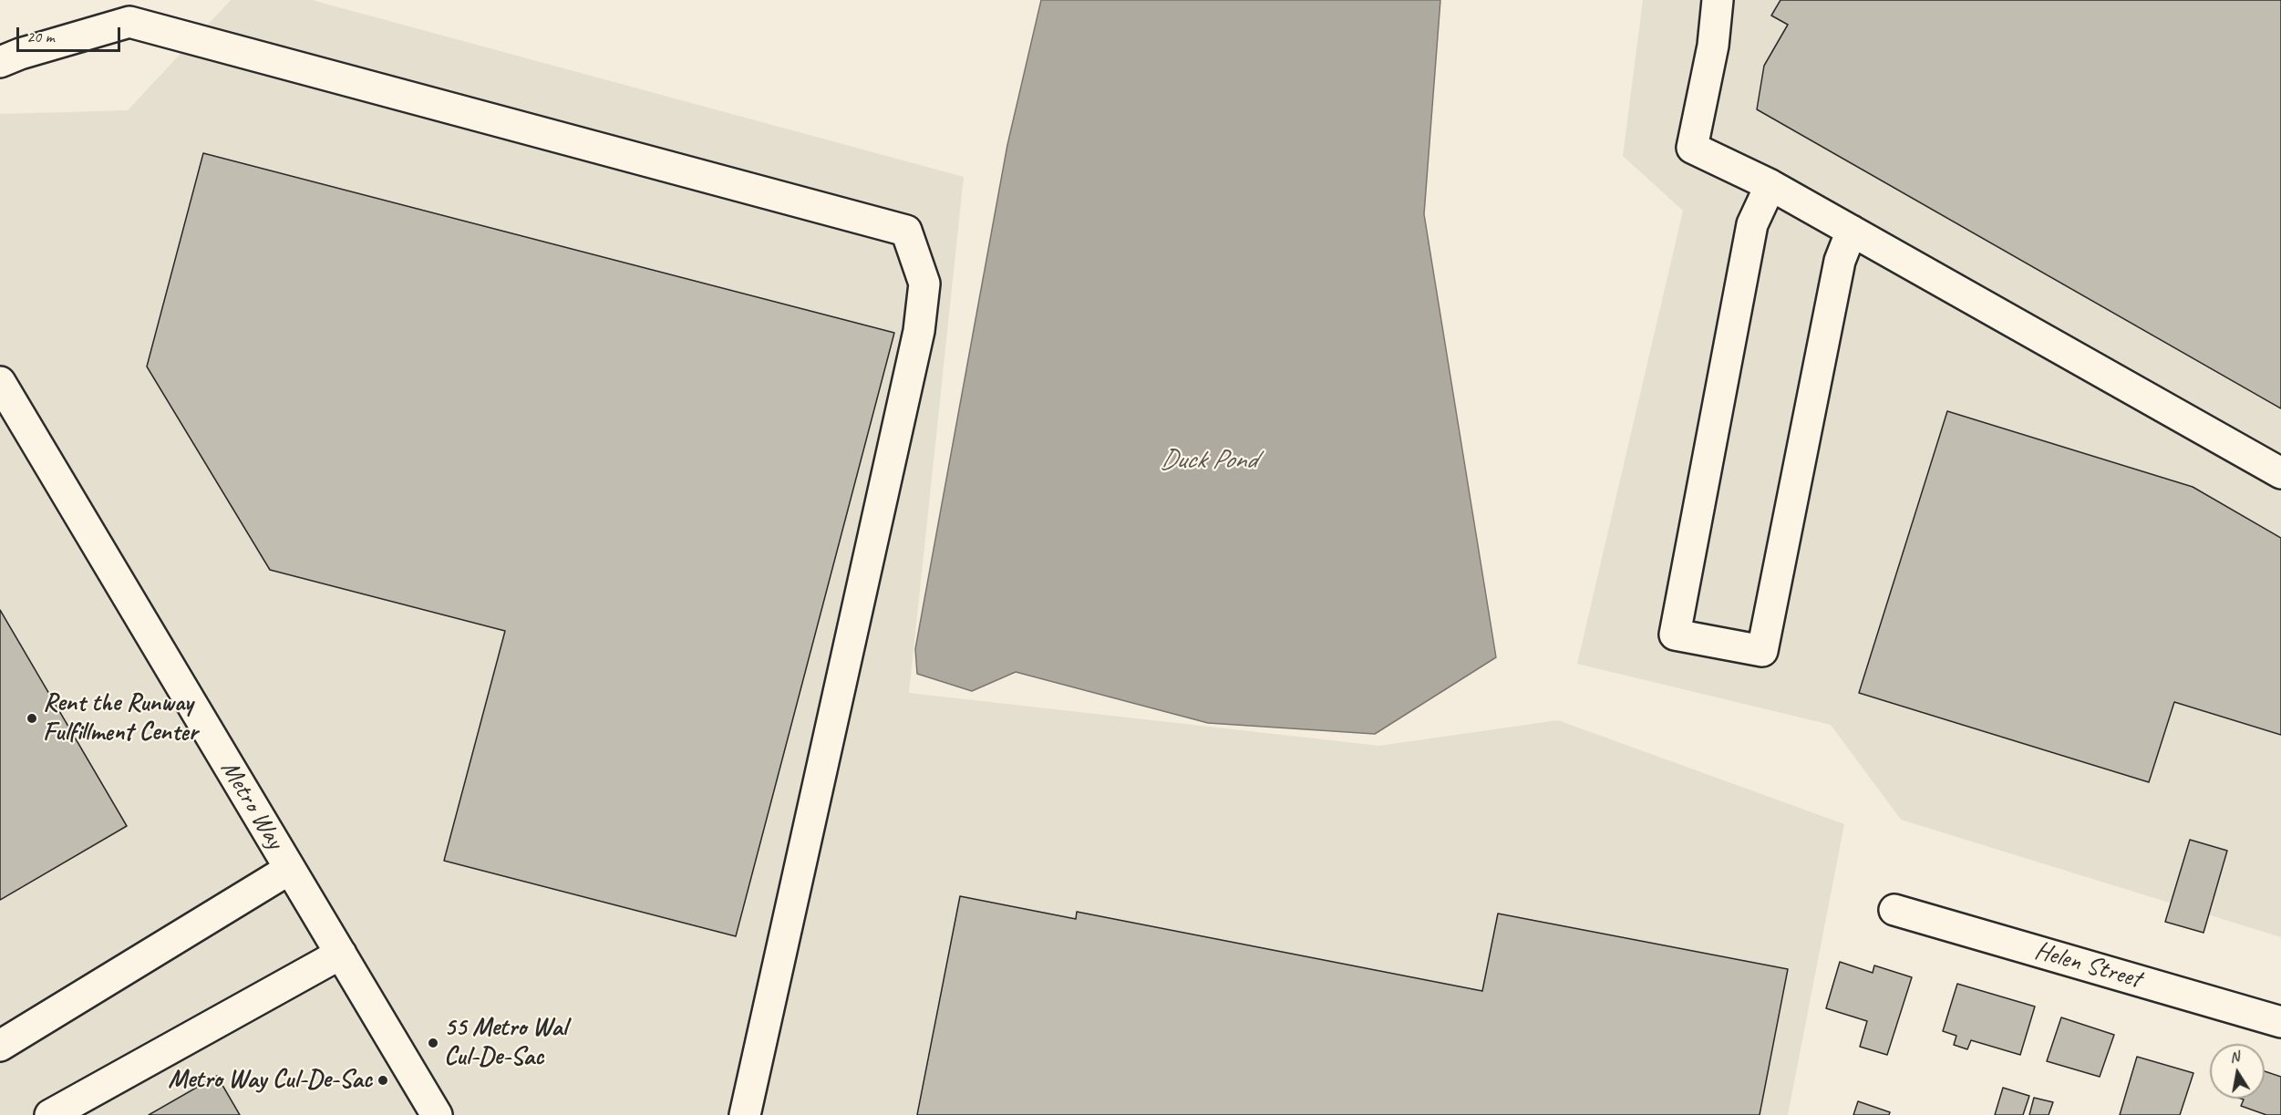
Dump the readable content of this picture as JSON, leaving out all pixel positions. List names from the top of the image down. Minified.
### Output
{"streets":{"street":["Metro Way","Helen Street"]},"water":["Duck Pond"],"places":["Rent the Runway Fulfillment Center","55 Metro Wal Cul-De-Sac","Metro Way Cul-De-Sac"],"scale_bar":"20 m","north":"top"}
